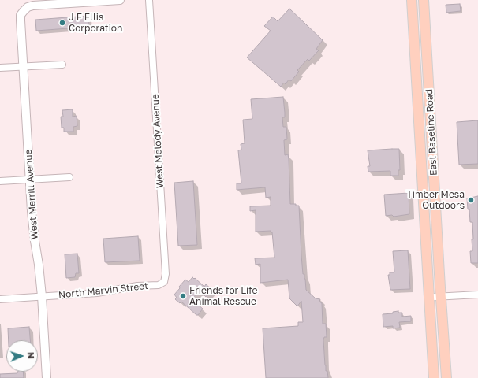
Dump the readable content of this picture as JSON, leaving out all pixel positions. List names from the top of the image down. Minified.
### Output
{"streets":{"main road":["East Baseline Road"],"street":["West Melody Avenue","West Merrill Avenue","North Marvin Street"]},"crossings":[["West Melody Avenue","North Marvin Street"],["West Merrill Avenue","North Marvin Street"]],"places":["J F Ellis Corporation","Timber Mesa Outdoors","Friends for Life Animal Rescue"],"north":"right"}
